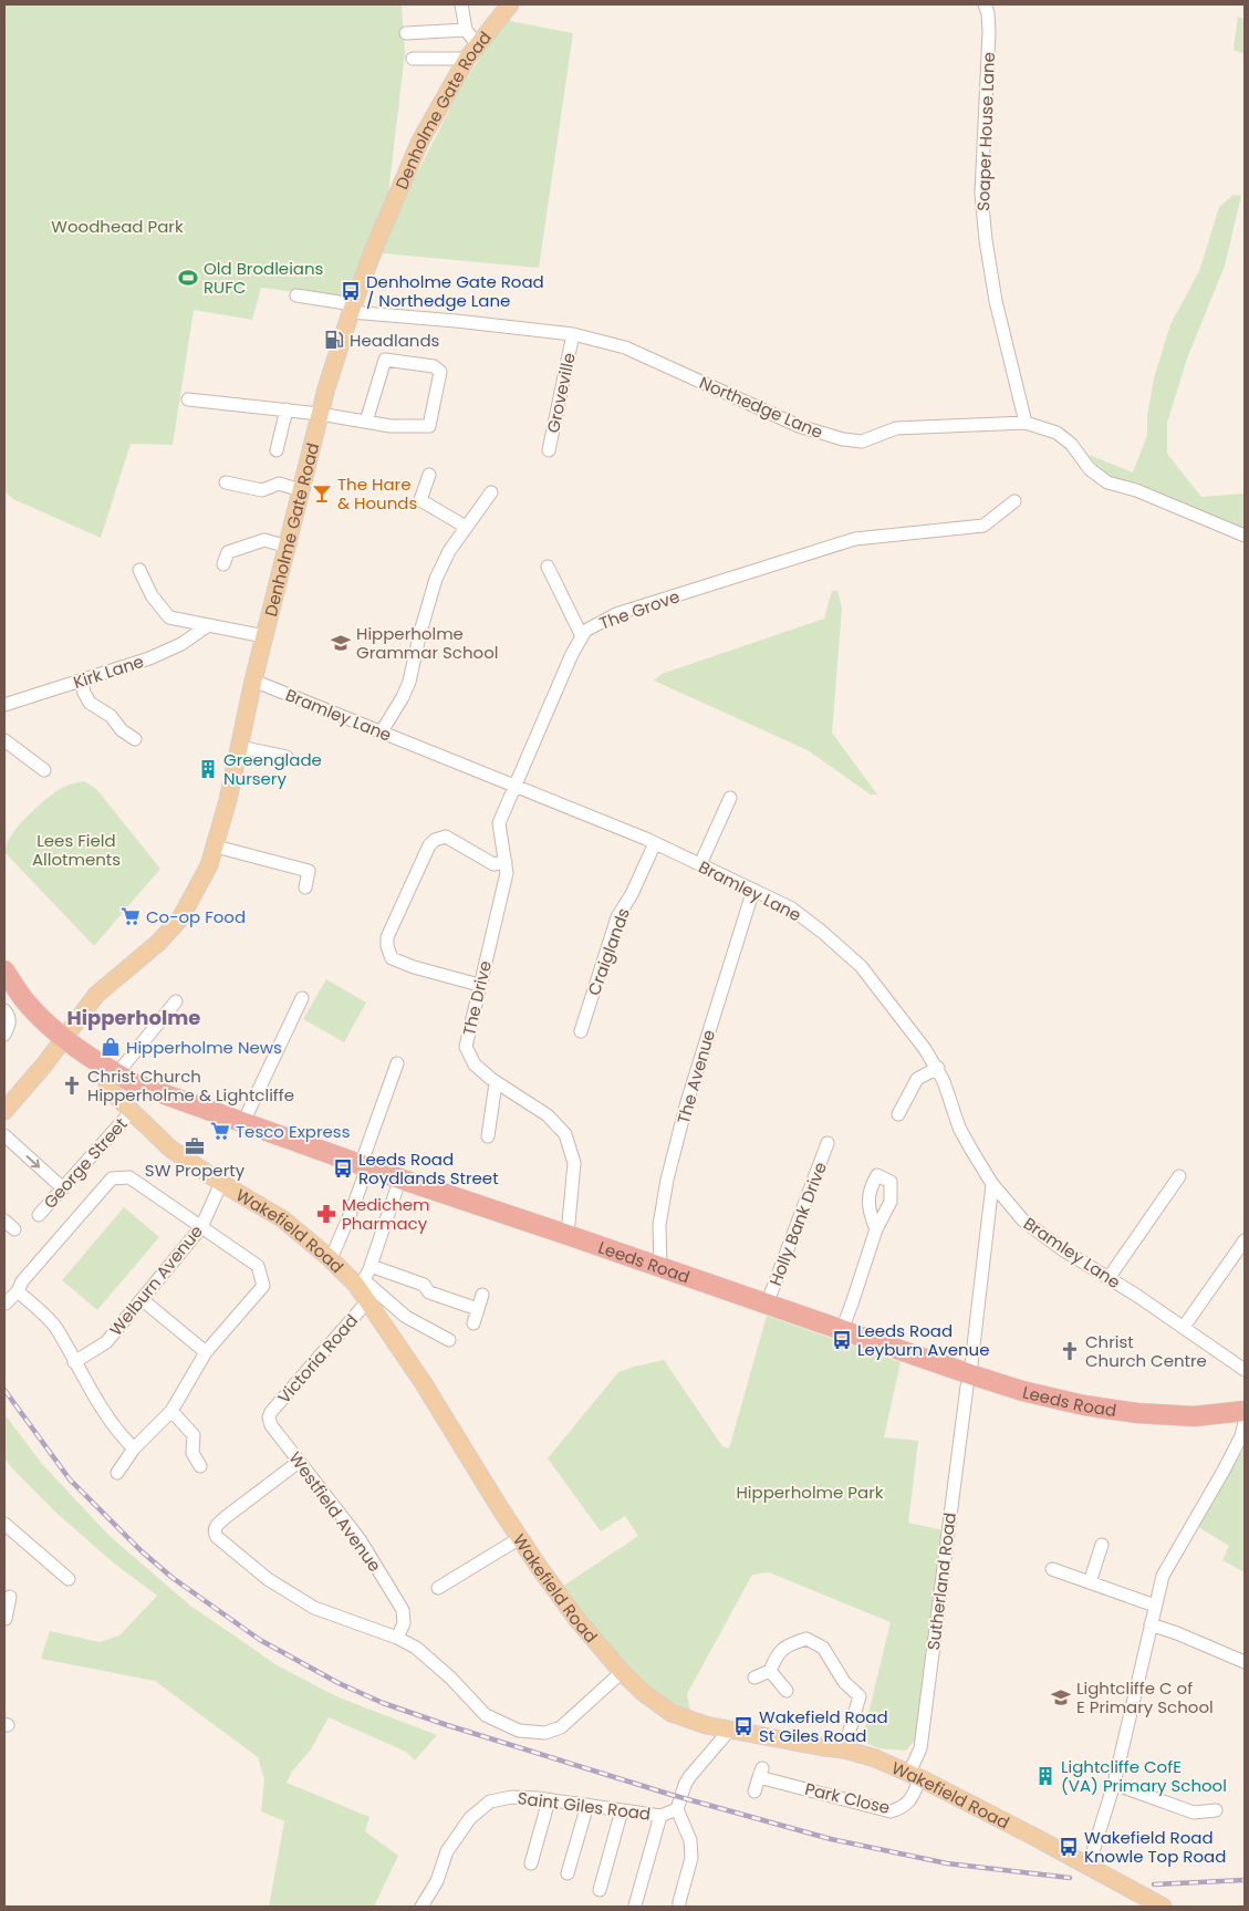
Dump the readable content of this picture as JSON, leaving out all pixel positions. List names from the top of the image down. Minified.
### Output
{"streets":{"highway":["Leeds Road"],"main road":["Denholme Gate Road","Wakefield Road"],"street":["Soaper House Lane","Groveville","Northedge Lane","The Grove","Kirk Lane","Bramley Lane","Craiglands","The Drive","The Avenue","George Street","Holly Bank Drive","Welburn Avenue","Victoria Road","Westfield Avenue","Sutherland Road","Park Close","Saint Giles Road"]},"crossings":[["Denholme Gate Road","Northedge Lane"],["Denholme Gate Road","Bramley Lane"],["Denholme Gate Road","Leeds Road"],["Soaper House Lane","Northedge Lane"],["Groveville","Northedge Lane"],["The Grove","Bramley Lane"],["The Grove","The Drive"],["Bramley Lane","Craiglands"],["Bramley Lane","The Drive"],["Bramley Lane","The Avenue"],["Bramley Lane","Sutherland Road"],["The Drive","Leeds Road"],["The Avenue","Leeds Road"],["George Street","Wakefield Road"],["Holly Bank Drive","Leeds Road"],["Wakefield Road","Leeds Road"],["Wakefield Road","Welburn Avenue"],["Wakefield Road","Victoria Road"],["Wakefield Road","Sutherland Road"],["Wakefield Road","Park Close"],["Leeds Road","Sutherland Road"],["Victoria Road","Westfield Avenue"],["Sutherland Road","Park Close"]],"districts":["Hipperholme"],"parks":["Woodhead Park","Lees Field Allotments","Hipperholme Park"],"places":{"sports":["Old Brodleians RUFC"],"bus stop":["Denholme Gate Road / Northedge Lane","Leeds Road Roydlands Street","Leeds Road Leyburn Avenue","Wakefield Road St Giles Road","Wakefield Road Knowle Top Road"],"fuel station":["Headlands"],"bar":["The Hare & Hounds"],"school or university":["Hipperholme Grammar School","Lightcliffe C of E Primary School"],"building":["Greenglade Nursery","Lightcliffe CofE (VA) Primary School"],"supermarket":["Co-op Food","Tesco Express"],"shop":["Hipperholme News"],"church":["Christ Church Hipperholme & Lightcliffe","Christ Church Centre"],"office":["SW Property"],"pharmacy":["Medichem Pharmacy"]}}
